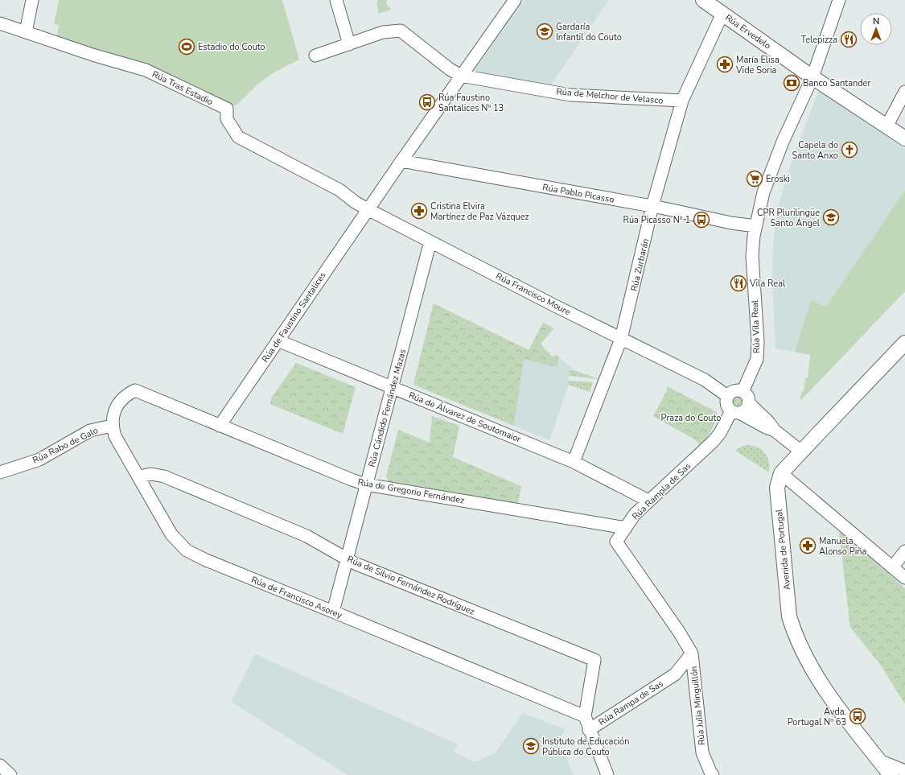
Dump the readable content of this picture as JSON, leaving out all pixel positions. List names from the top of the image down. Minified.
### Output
{"streets":{"street":["Rúa Ervedelo","Rúa Tras Estadio","Rúa de Melchor de Velasco","Rúa Pablo Picasso","Rúa Zurbarán","Rúa Francisco Moure","Rúa de Faustino Santalices","Rúa Vila Real","Rúa Cándido Fernández Mazas","Rúa de Álvarez de Soutomaior","Rúa Rabo de Galo","Rúa de Gregorio Fernández","Rúa Rampla de Sas","Avenida de Portugal","Rúa de Silvio Fernández Rodríguez","Rúa de Francisco Asorey","Rúa Rampa de Sas","Rúa Julia Minguillón"]},"crossings":[["Rúa Ervedelo","Rúa Zurbarán"],["Rúa Ervedelo","Rúa Vila Real"],["Rúa Tras Estadio","Rúa Francisco Moure"],["Rúa de Melchor de Velasco","Rúa Zurbarán"],["Rúa de Melchor de Velasco","Rúa de Faustino Santalices"],["Rúa Pablo Picasso","Rúa Zurbarán"],["Rúa Pablo Picasso","Rúa de Faustino Santalices"],["Rúa Pablo Picasso","Rúa Vila Real"],["Rúa Zurbarán","Rúa Francisco Moure"],["Rúa Zurbarán","Rúa de Álvarez de Soutomaior"],["Rúa Francisco Moure","Rúa de Faustino Santalices"],["Rúa Francisco Moure","Rúa Vila Real"],["Rúa Francisco Moure","Rúa Cándido Fernández Mazas"],["Rúa Francisco Moure","Rúa Rampla de Sas"],["Rúa de Faustino Santalices","Rúa de Álvarez de Soutomaior"],["Rúa de Faustino Santalices","Rúa de Gregorio Fernández"],["Rúa Vila Real","Rúa Rampla de Sas"],["Rúa Cándido Fernández Mazas","Rúa de Álvarez de Soutomaior"],["Rúa Cándido Fernández Mazas","Rúa de Gregorio Fernández"],["Rúa Cándido Fernández Mazas","Rúa de Silvio Fernández Rodríguez"],["Rúa Cándido Fernández Mazas","Rúa de Francisco Asorey"],["Rúa de Álvarez de Soutomaior","Rúa Rampla de Sas"],["Rúa Rabo de Galo","Rúa de Gregorio Fernández"],["Rúa Rabo de Galo","Rúa de Francisco Asorey"],["Rúa de Gregorio Fernández","Rúa Rampla de Sas"],["Rúa de Gregorio Fernández","Rúa de Francisco Asorey"],["Rúa Rampla de Sas","Rúa Rampa de Sas"],["Rúa Rampla de Sas","Rúa Julia Minguillón"],["Rúa de Silvio Fernández Rodríguez","Rúa de Francisco Asorey"],["Rúa Rampa de Sas","Rúa Julia Minguillón"]],"parks":["Praza do Couto"],"places":{"school or university":["Gardaría Infantil do Couto","CPR Plurilingüe Santo Ángel","Instituto de Educación Pública do Couto"],"restaurant":["Telepizza","Vila Real"],"sports":["Estadio do Couto"],"pharmacy":["María Elisa Vide Soria","Cristina Elvira Martínez de Paz Vázquez","Manuela Alonso Piña"],"bank":["Banco Santander"],"bus stop":["Rúa Faustino Santalices Nº 13","Rúa Picasso Nº 1","Avda. Portugal Nº 63"],"church":["Capela do Santo Anxo"],"supermarket":["Eroski"]},"north":"top"}
